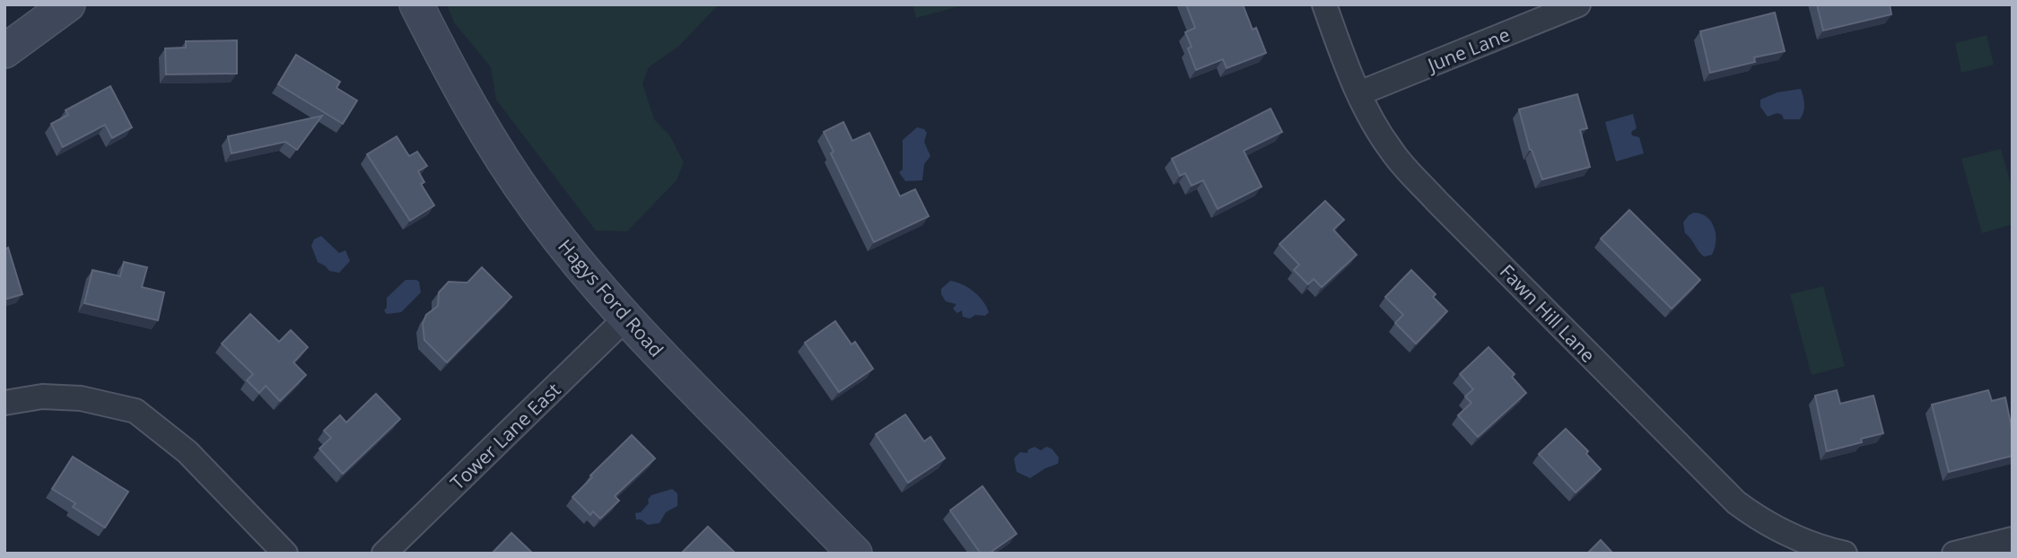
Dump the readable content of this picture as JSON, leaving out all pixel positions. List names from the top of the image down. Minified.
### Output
{"streets":{"street":["June Lane","Hagys Ford Road","Fawn Hill Lane","Tower Lane East"]},"crossings":[["June Lane","Fawn Hill Lane"],["Hagys Ford Road","Tower Lane East"]]}
